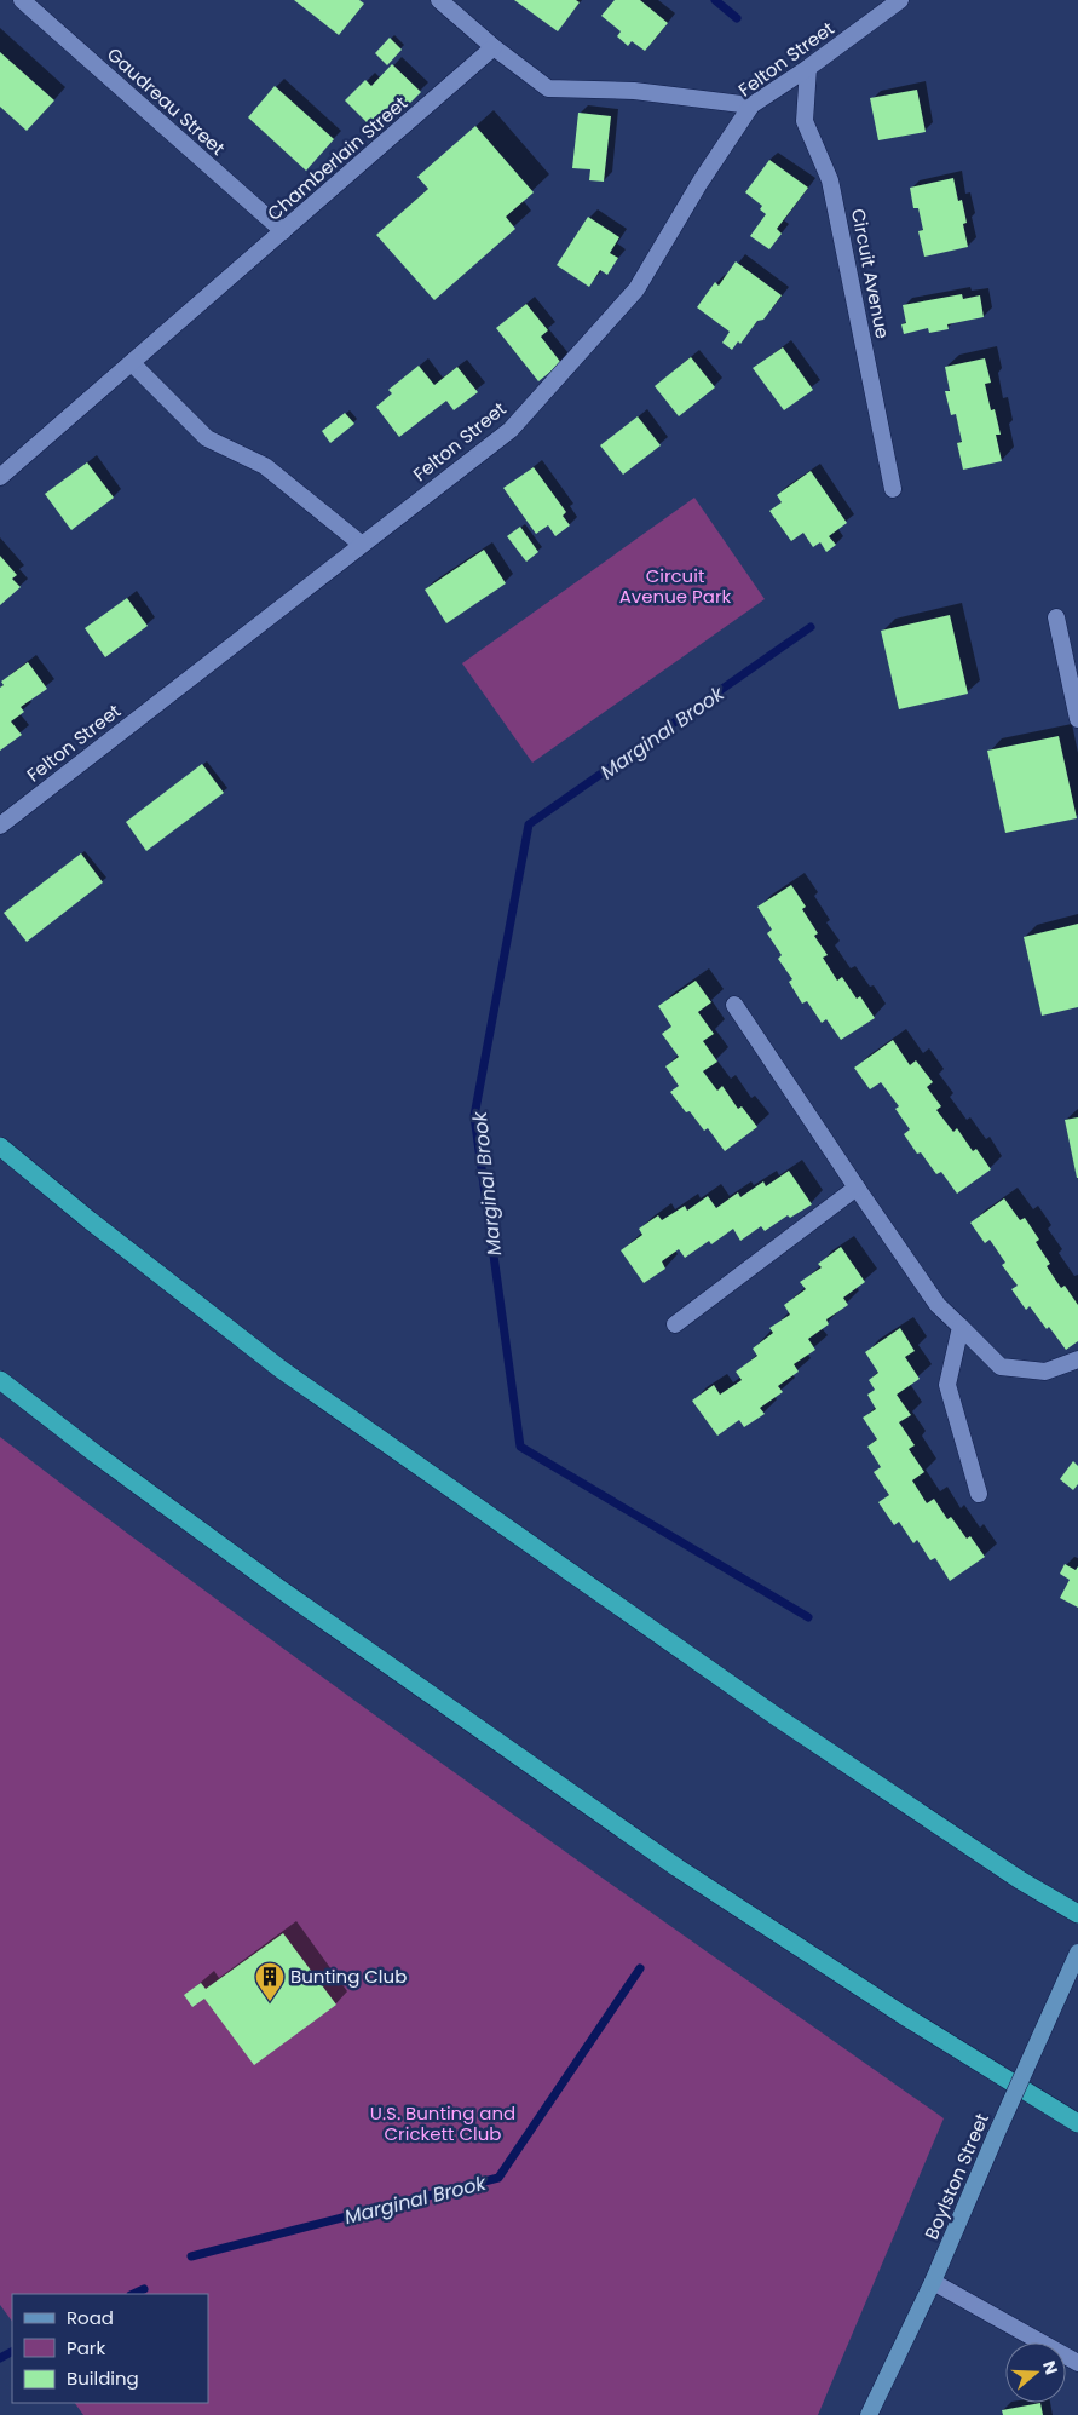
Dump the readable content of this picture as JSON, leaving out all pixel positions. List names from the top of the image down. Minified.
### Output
{"streets":{"main road":["Boylston Street"],"street":["Felton Street","Gaudreau Street","Chamberlain Street","Circuit Avenue"]},"crossings":[["Felton Street","Circuit Avenue"],["Gaudreau Street","Chamberlain Street"]],"water":["Marginal Brook"],"parks":["Circuit Avenue Park","U.S. Bunting and Crickett Club"],"places":{"building":["Bunting Club"]},"legend":["Road","Park","Building"],"north":"right"}
